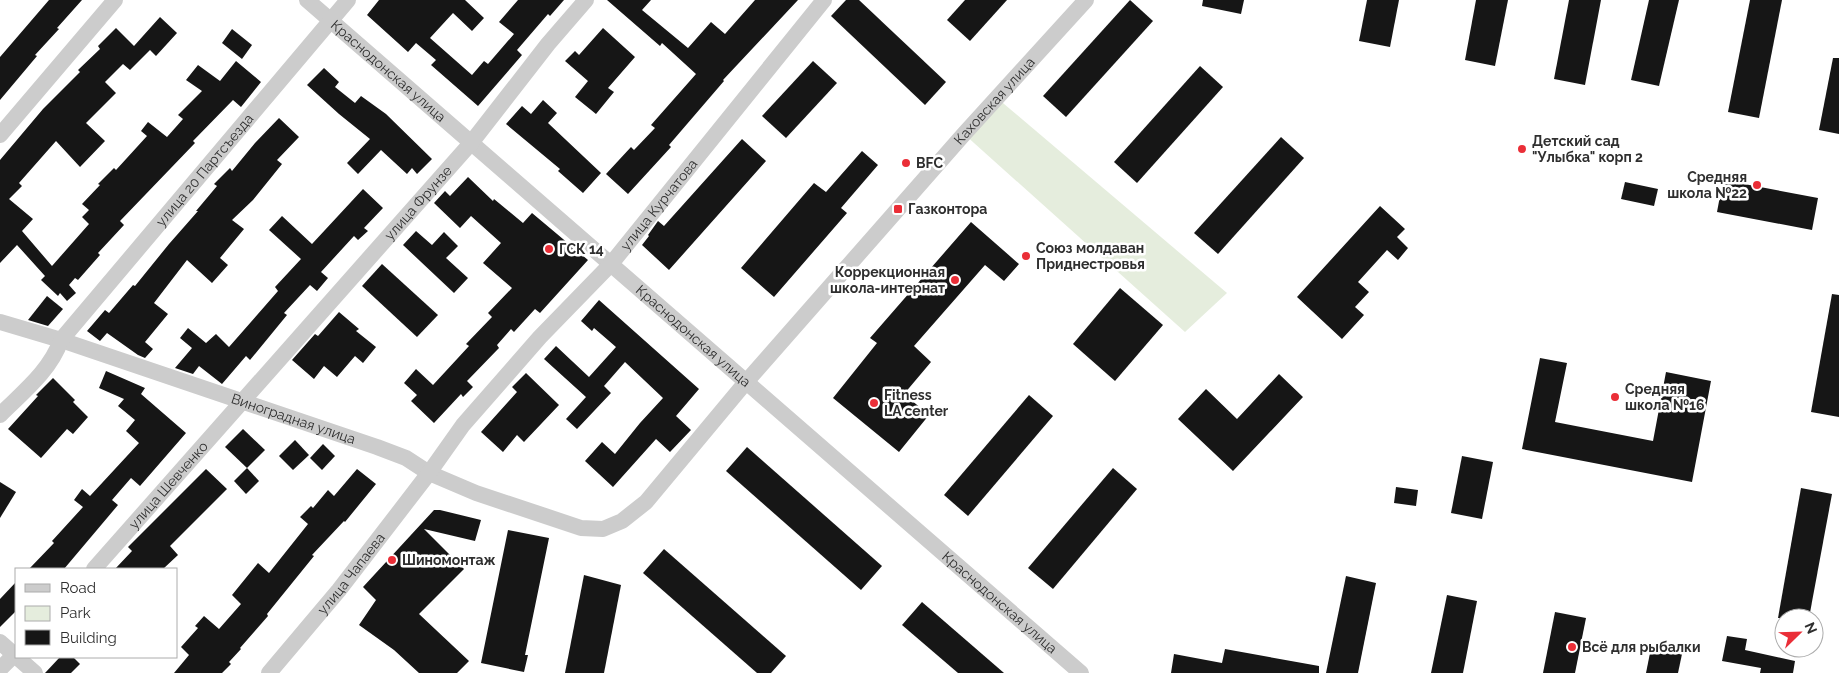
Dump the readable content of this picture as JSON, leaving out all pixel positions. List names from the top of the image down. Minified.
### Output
{"streets":{"street":["Краснодонская улица","Каховская улица","улица 20 Партсъезда","улица Фрунзе","улица Курчатова","Виноградная улица","улица Шевченко","улица Чапаева"]},"crossings":[["Краснодонская улица","Каховская улица"],["Краснодонская улица","улица 20 Партсъезда"],["Краснодонская улица","улица Фрунзе"],["Краснодонская улица","улица Курчатова"],["Каховская улица","Виноградная улица"],["улица 20 Партсъезда","Виноградная улица"],["улица Фрунзе","Виноградная улица"],["улица Фрунзе","улица Шевченко"],["улица Курчатова","Виноградная улица"],["улица Курчатова","улица Чапаева"],["Виноградная улица","улица Шевченко"],["Виноградная улица","улица Чапаева"]],"places":{"other":["Детский сад \"Улыбка\" корп 2","BFC","Средняя школа №22","ГСК 14","Союз молдаван Приднестровья","Коррекционная школа-интернат","Средняя школа №16","Fitness LA center","Шиномонтаж","Всё для рыбалки"],"transit":["Газконтора"]},"legend":["Road","Park","Building"],"north":"top right"}
